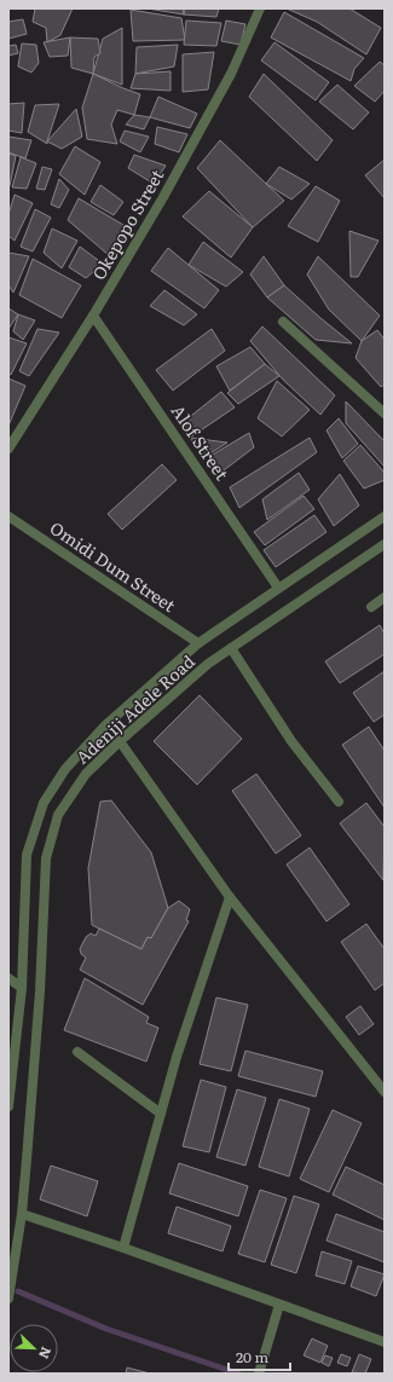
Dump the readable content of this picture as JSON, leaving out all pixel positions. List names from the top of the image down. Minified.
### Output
{"streets":{"street":["Okepopo Street","Alof Street","Omidi Dum Street","Adeniji Adele Road"]},"crossings":[["Okepopo Street","Alof Street"],["Alof Street","Adeniji Adele Road"],["Omidi Dum Street","Adeniji Adele Road"]],"scale_bar":"20 m","north":"bottom right"}
